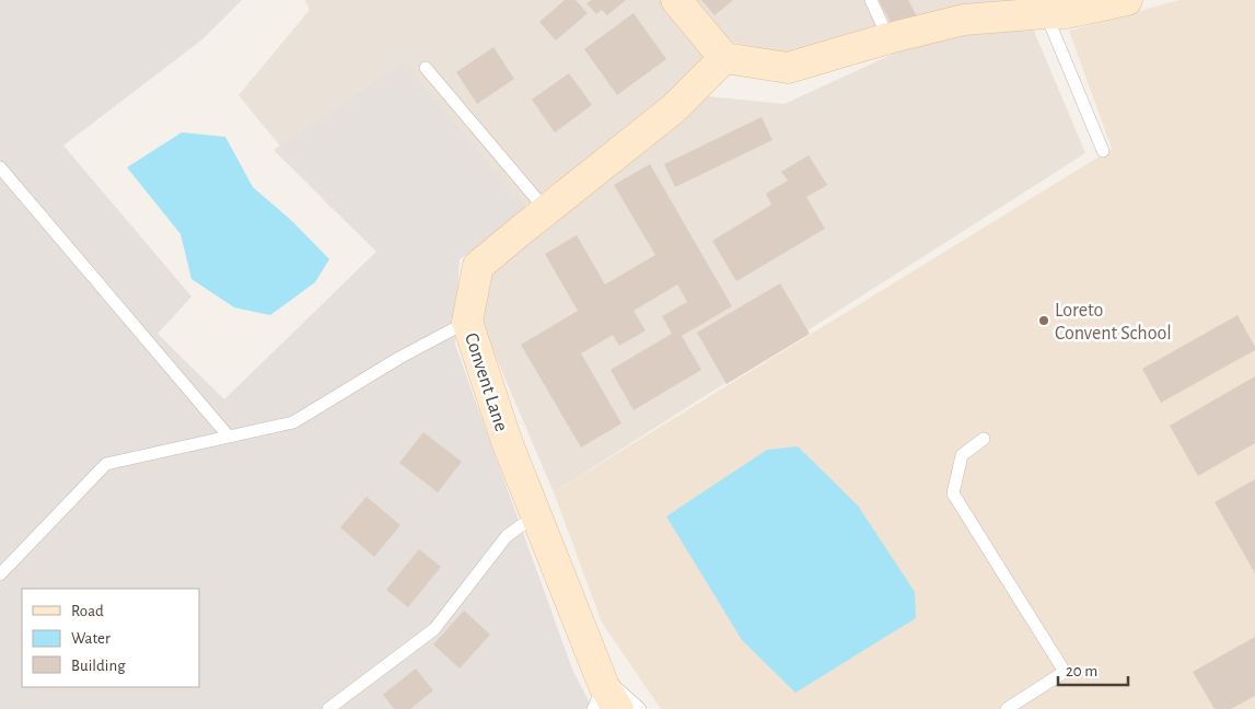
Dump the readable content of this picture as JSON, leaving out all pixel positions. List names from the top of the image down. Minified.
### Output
{"streets":{"street":["Convent Lane"]},"places":["Loreto Convent School"],"legend":["Road","Water","Building"],"scale_bar":"20 m"}
